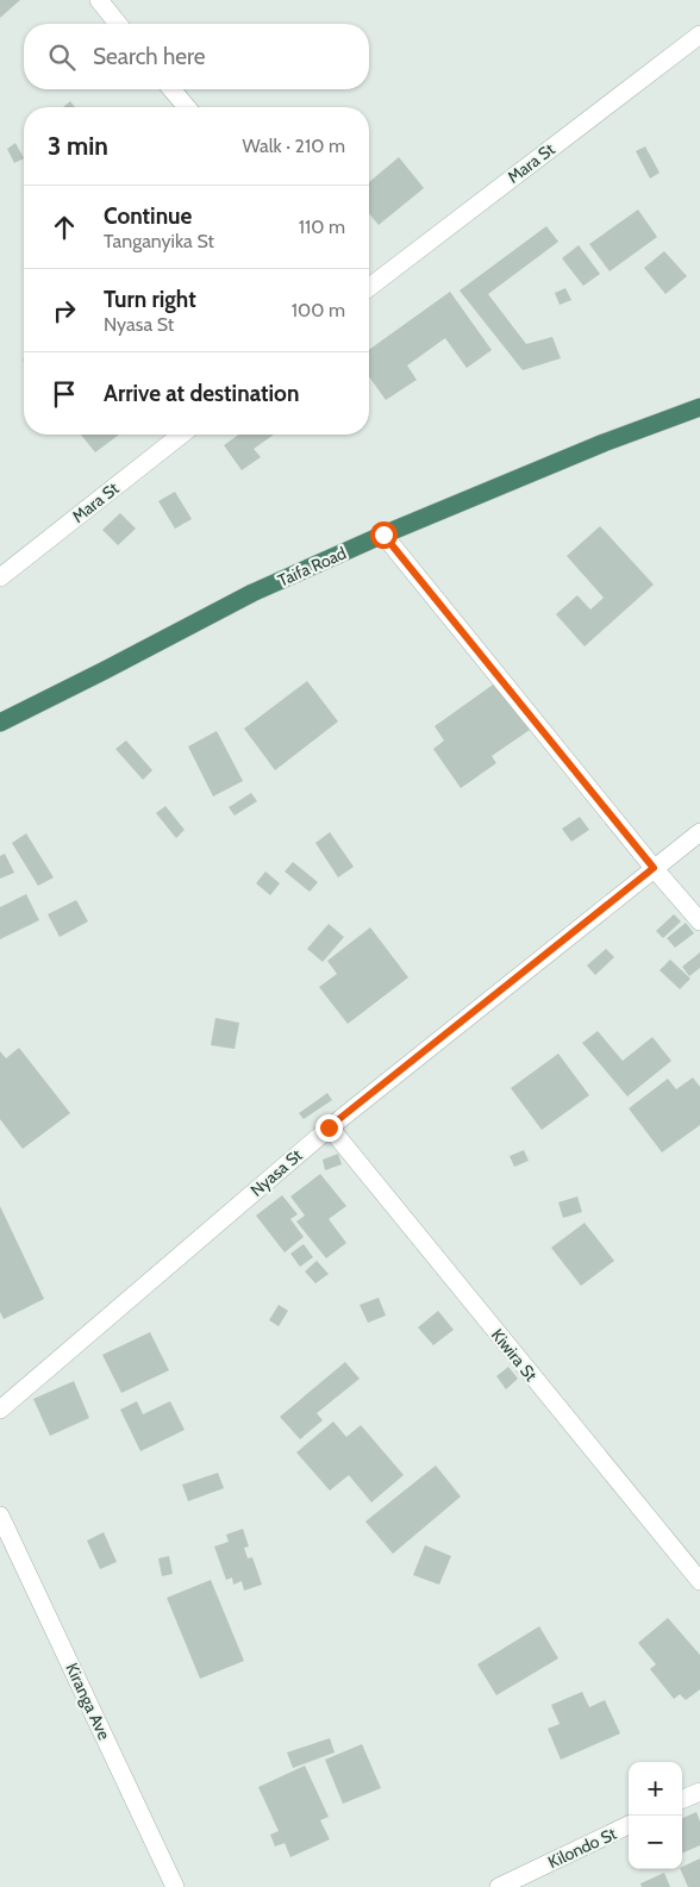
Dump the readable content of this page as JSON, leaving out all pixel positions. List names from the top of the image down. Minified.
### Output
{"streets":{"highway":["Taifa Road"],"street":["Mara St","Nyasa St","Kiwira St","Kiranga Ave","Kilondo St"]},"crossings":[["Nyasa St","Kiwira St"]],"page":{"search":"Search here","heading":["3 min","Walk · 210 m"],"list":[["Continue","Tanganyika St","110 m"],["Turn right","Nyasa St","100 m"],"Arrive at destination"],"map_buttons":["+","−"]}}
